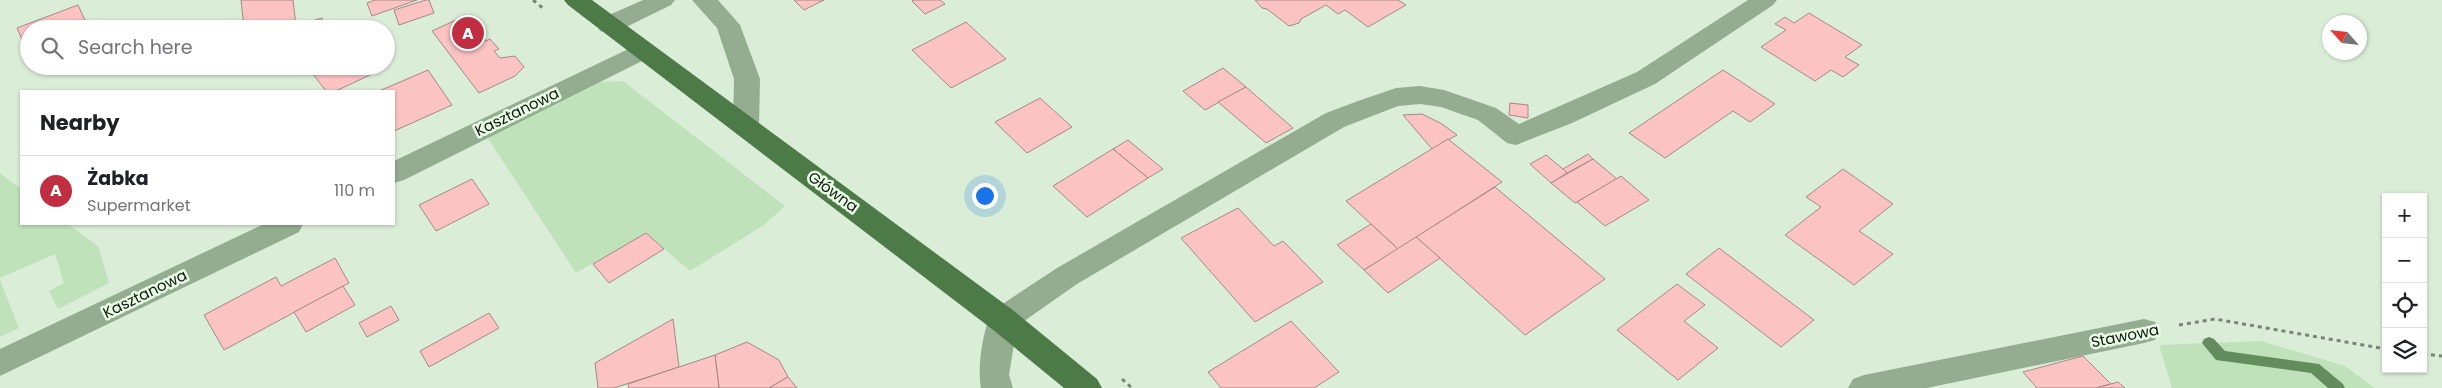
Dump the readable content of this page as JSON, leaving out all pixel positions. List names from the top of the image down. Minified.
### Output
{"streets":{"main road":["Główna"],"street":["Kasztanowa","Stawowa"]},"crossings":[["Kasztanowa","Główna"]],"north":"top left","page":{"pins":"A","search":"Search here","heading":"Nearby","list":[{"mark":"A","name":"Żabka","note":"Supermarket","value":"110 m"}],"map_buttons":["+","−"]}}
